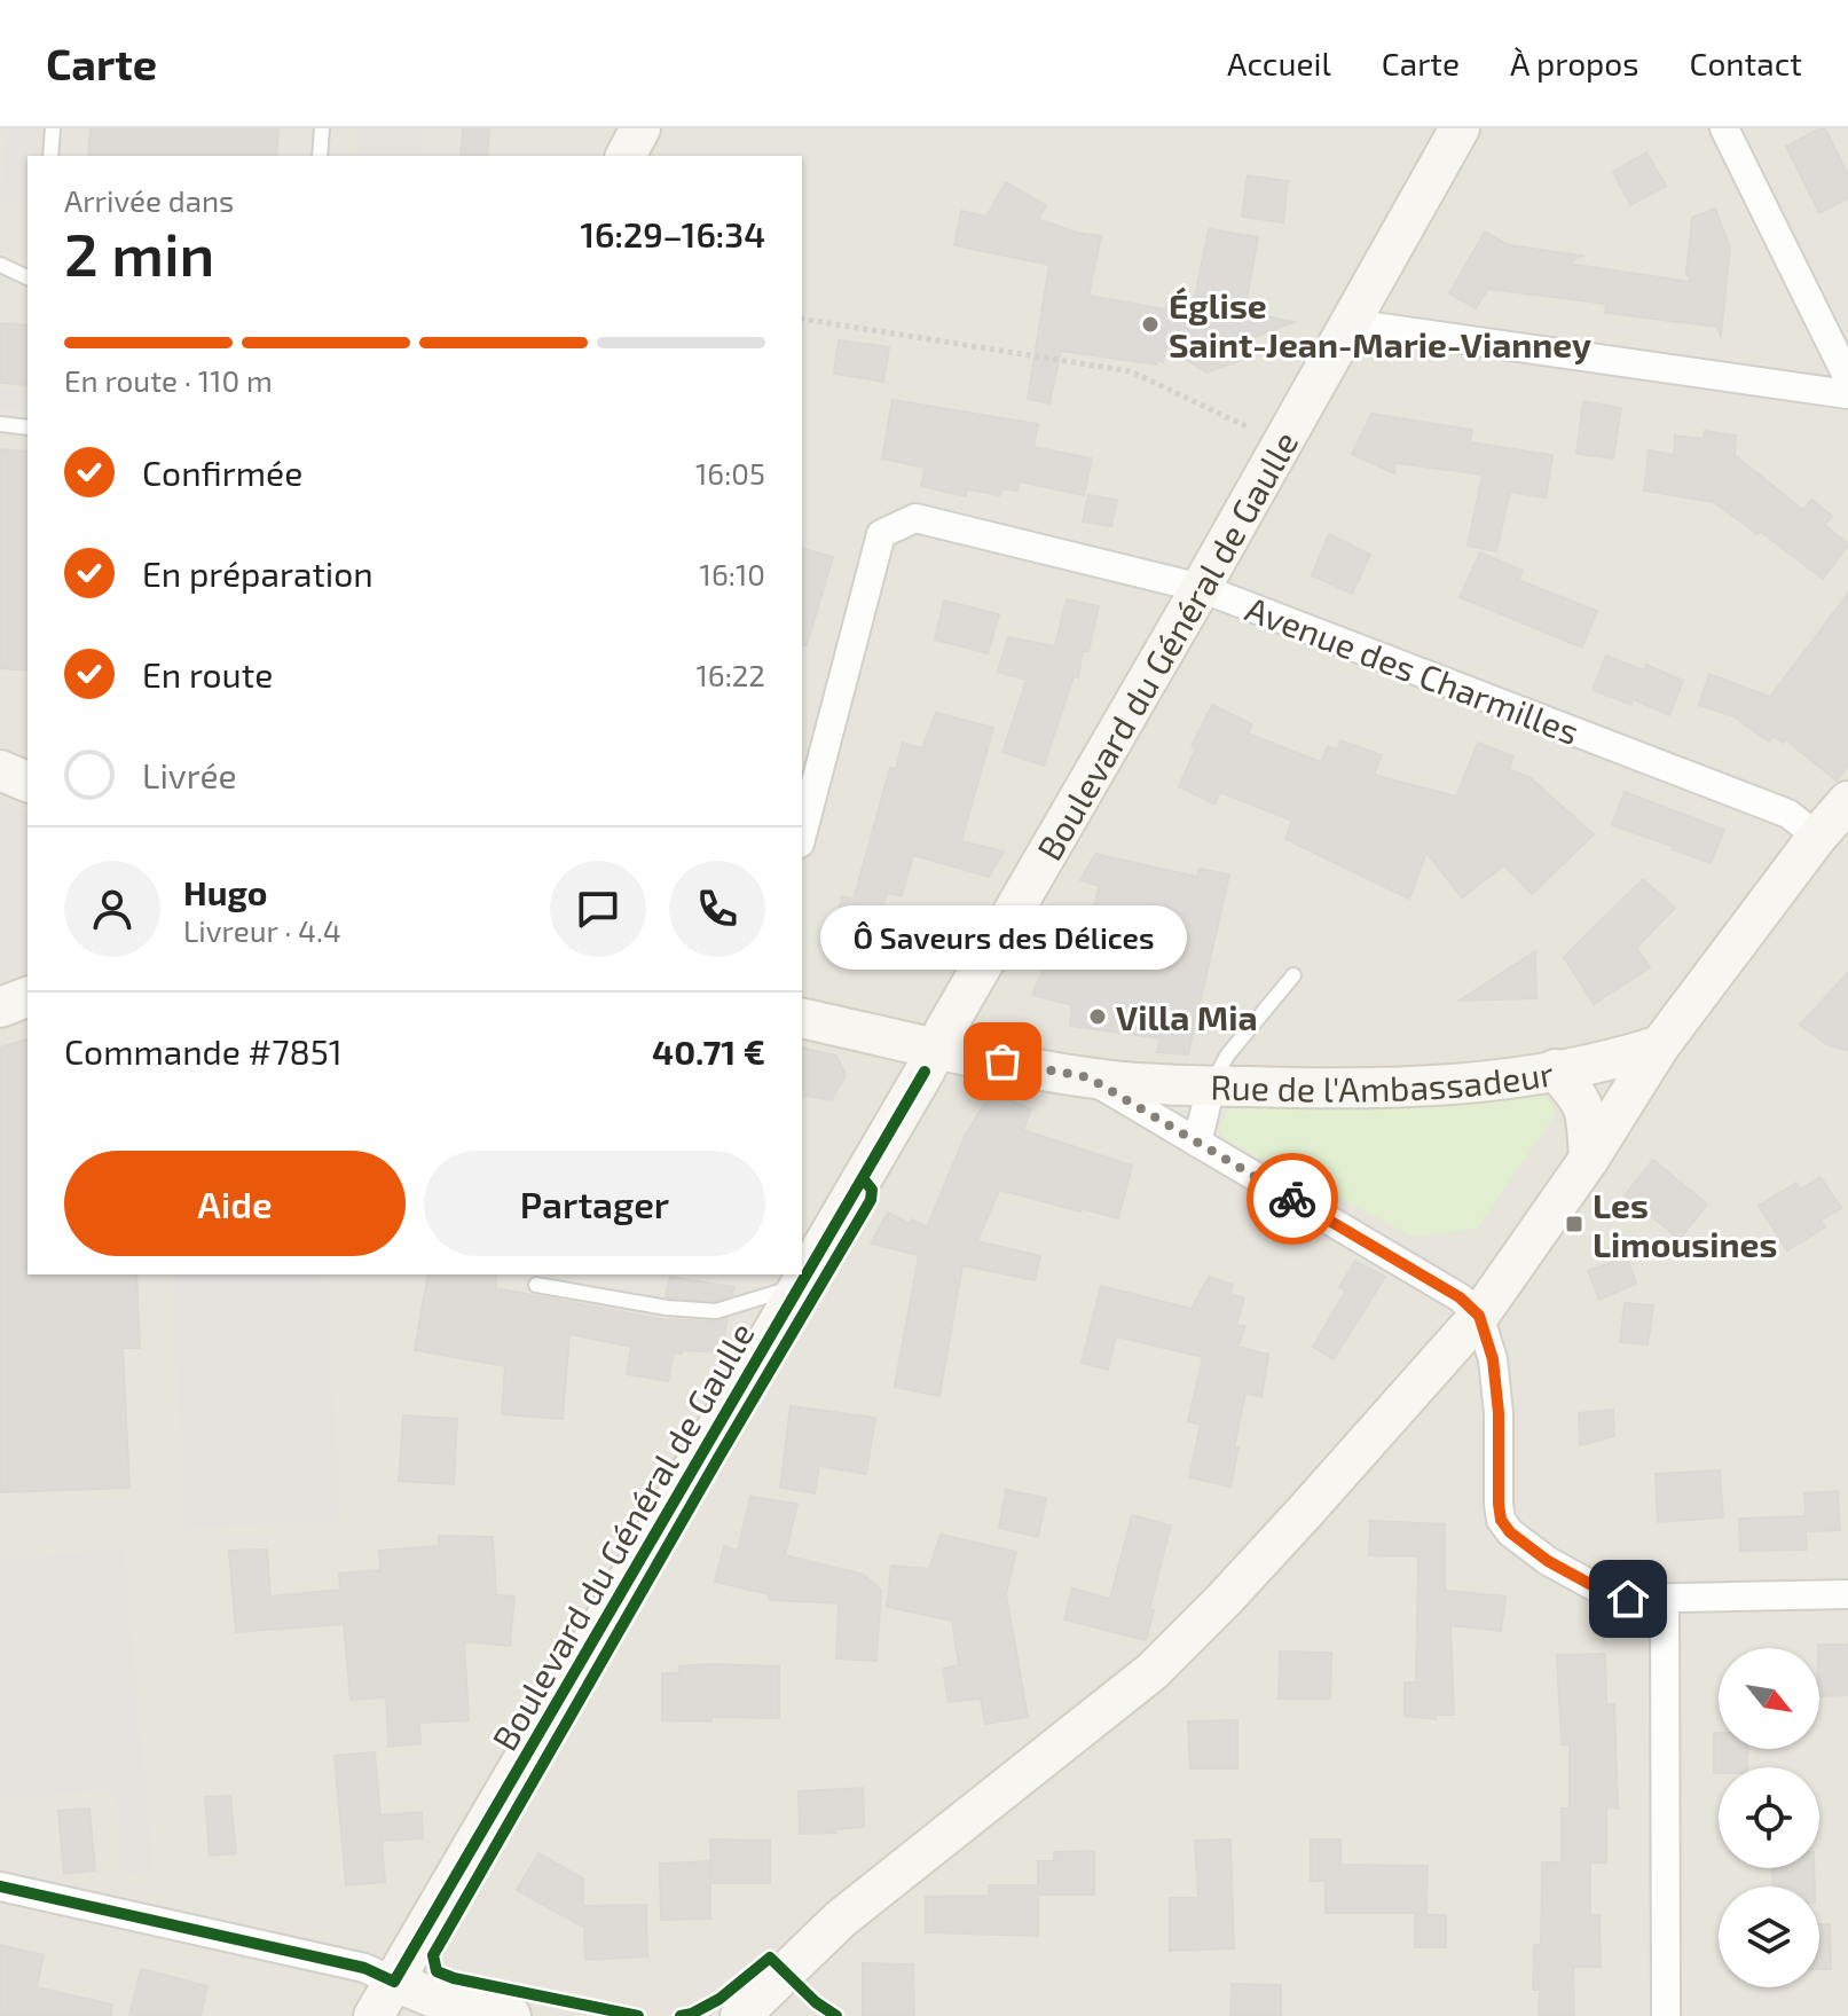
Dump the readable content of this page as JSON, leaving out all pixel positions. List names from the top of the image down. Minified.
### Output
{"streets":{"main road":["Boulevard du Général de Gaulle","Rue de l'Ambassadeur"],"street":["Avenue des Charmilles"]},"crossings":[["Boulevard du Général de Gaulle","Avenue des Charmilles"],["Boulevard du Général de Gaulle","Rue de l'Ambassadeur"]],"places":{"other":["Église Saint-Jean-Marie-Vianney","Villa Mia","Ô Saveurs des Délices"],"transit":["Les Limousines"]},"north":"bottom right","page":{"header":"Carte","nav":["Accueil","Carte","À propos","Contact"],"heading":["2 min","Arrivée dans","16:29–16:34"],"panel":["Hugo","Livreur · 4.4","Commande #7851","40.71 €"],"bar":"En route · 110 m","list":[["Confirmée","16:05"],["En préparation","16:10"],["En route","16:22"],"Livrée"],"bubble":"Ô Saveurs des Délices","buttons":["Aide","Partager"]}}
